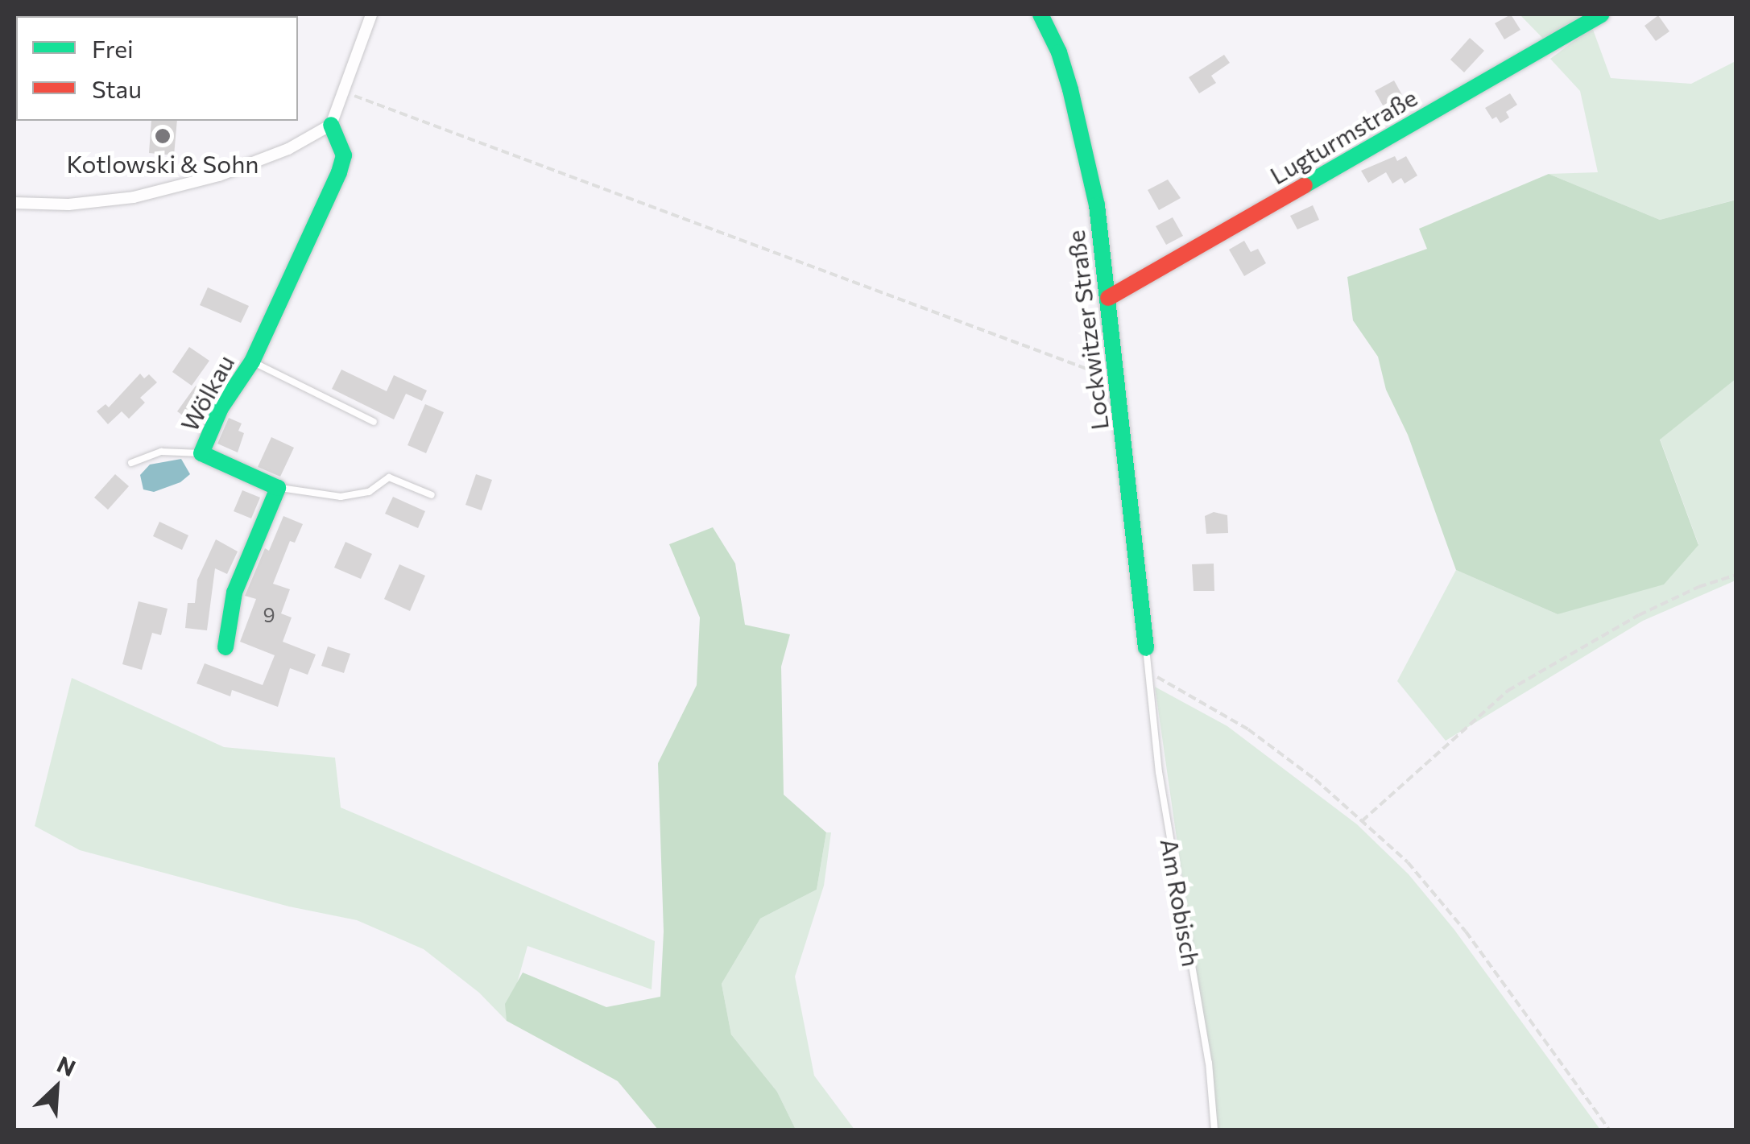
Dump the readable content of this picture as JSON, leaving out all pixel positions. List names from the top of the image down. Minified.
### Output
{"streets":{"street":["Lugturmstraße","Lockwitzer Straße","Wölkau"],"lane":["Am Robisch"]},"crossings":[["Lugturmstraße","Lockwitzer Straße"],["Lockwitzer Straße","Am Robisch"]],"places":["Kotlowski & Sohn"],"house_numbers":["9"],"legend":["Frei","Stau"],"north":"top right"}
